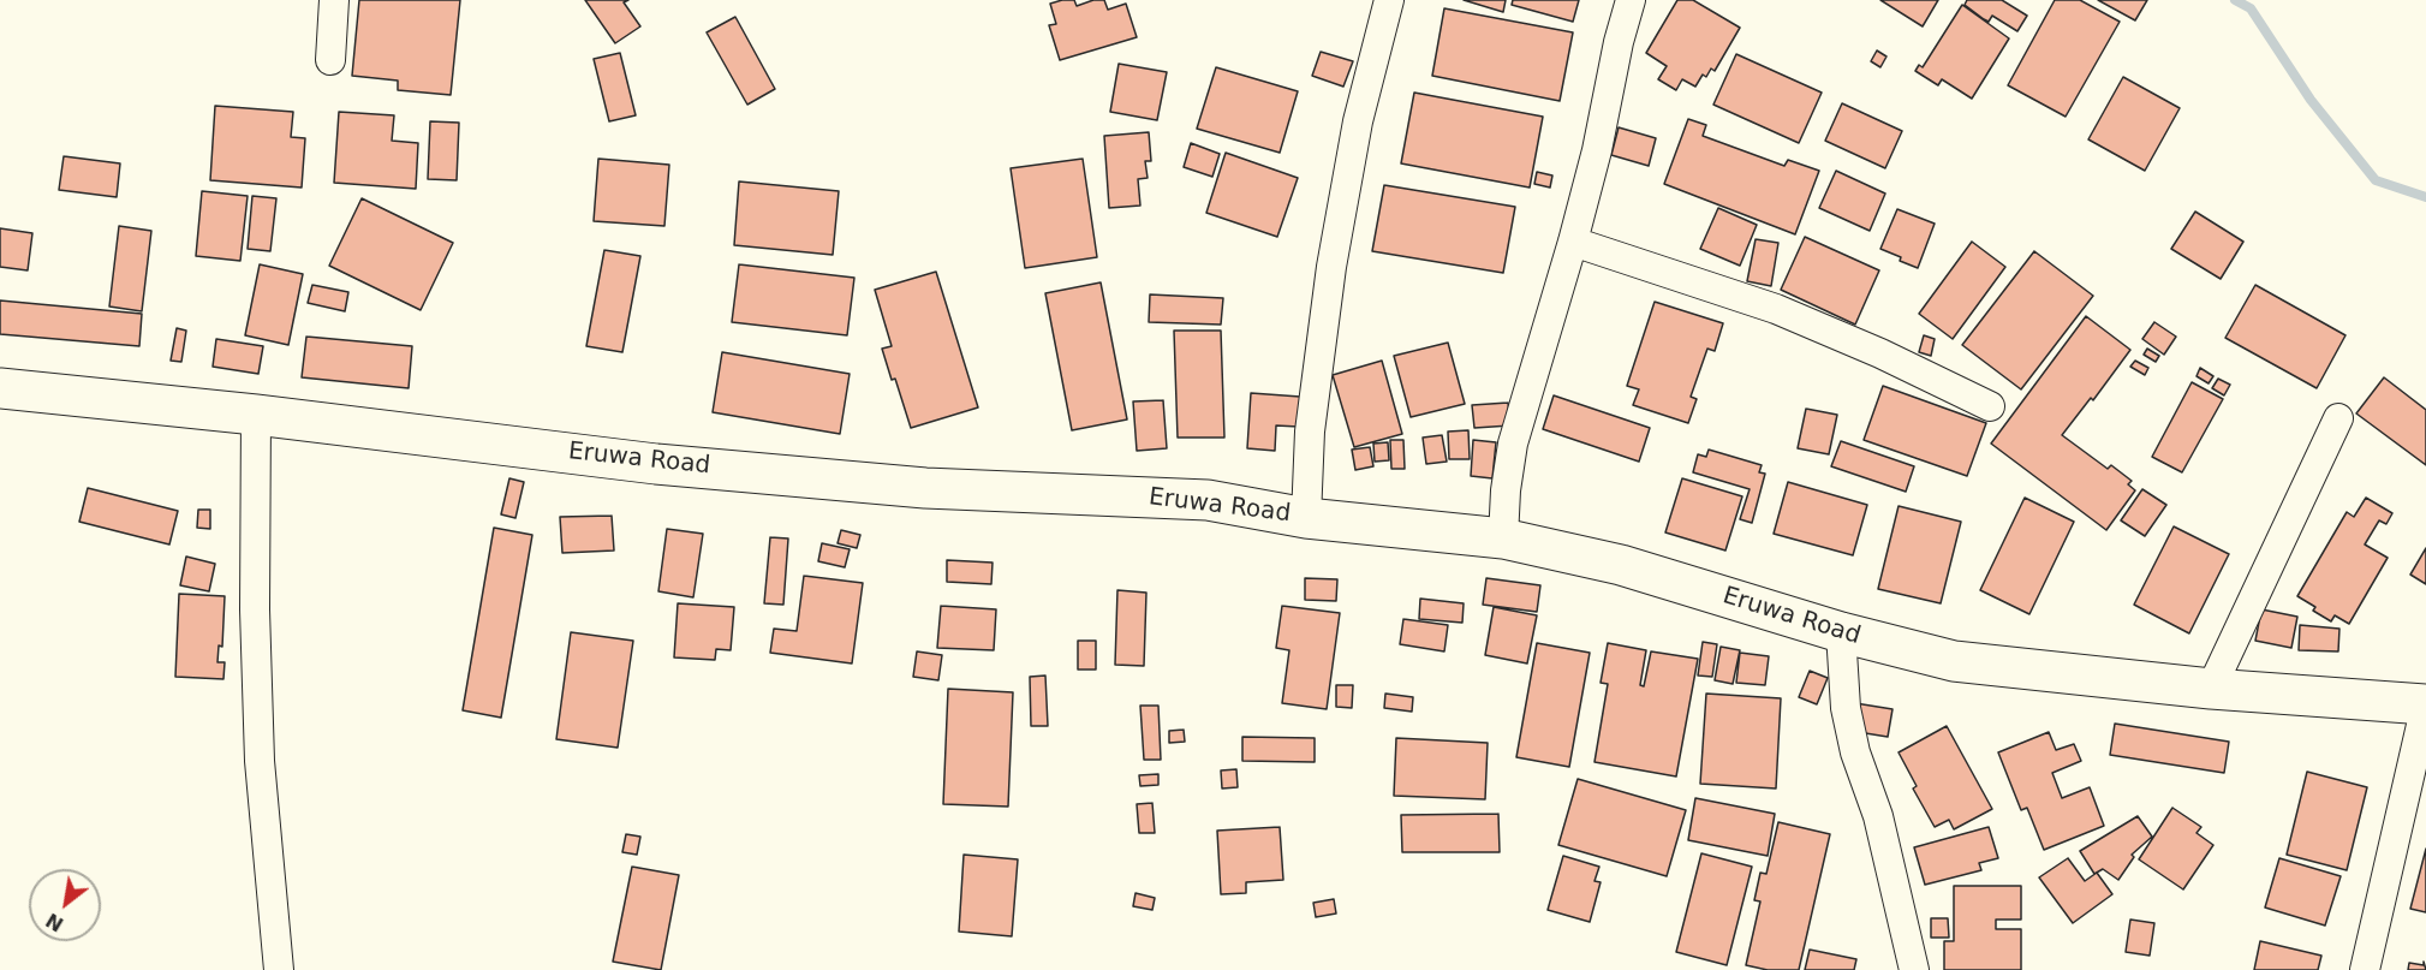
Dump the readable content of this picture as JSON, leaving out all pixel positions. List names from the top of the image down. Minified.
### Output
{"streets":{"main road":["Eruwa Road"]},"north":"bottom left"}
